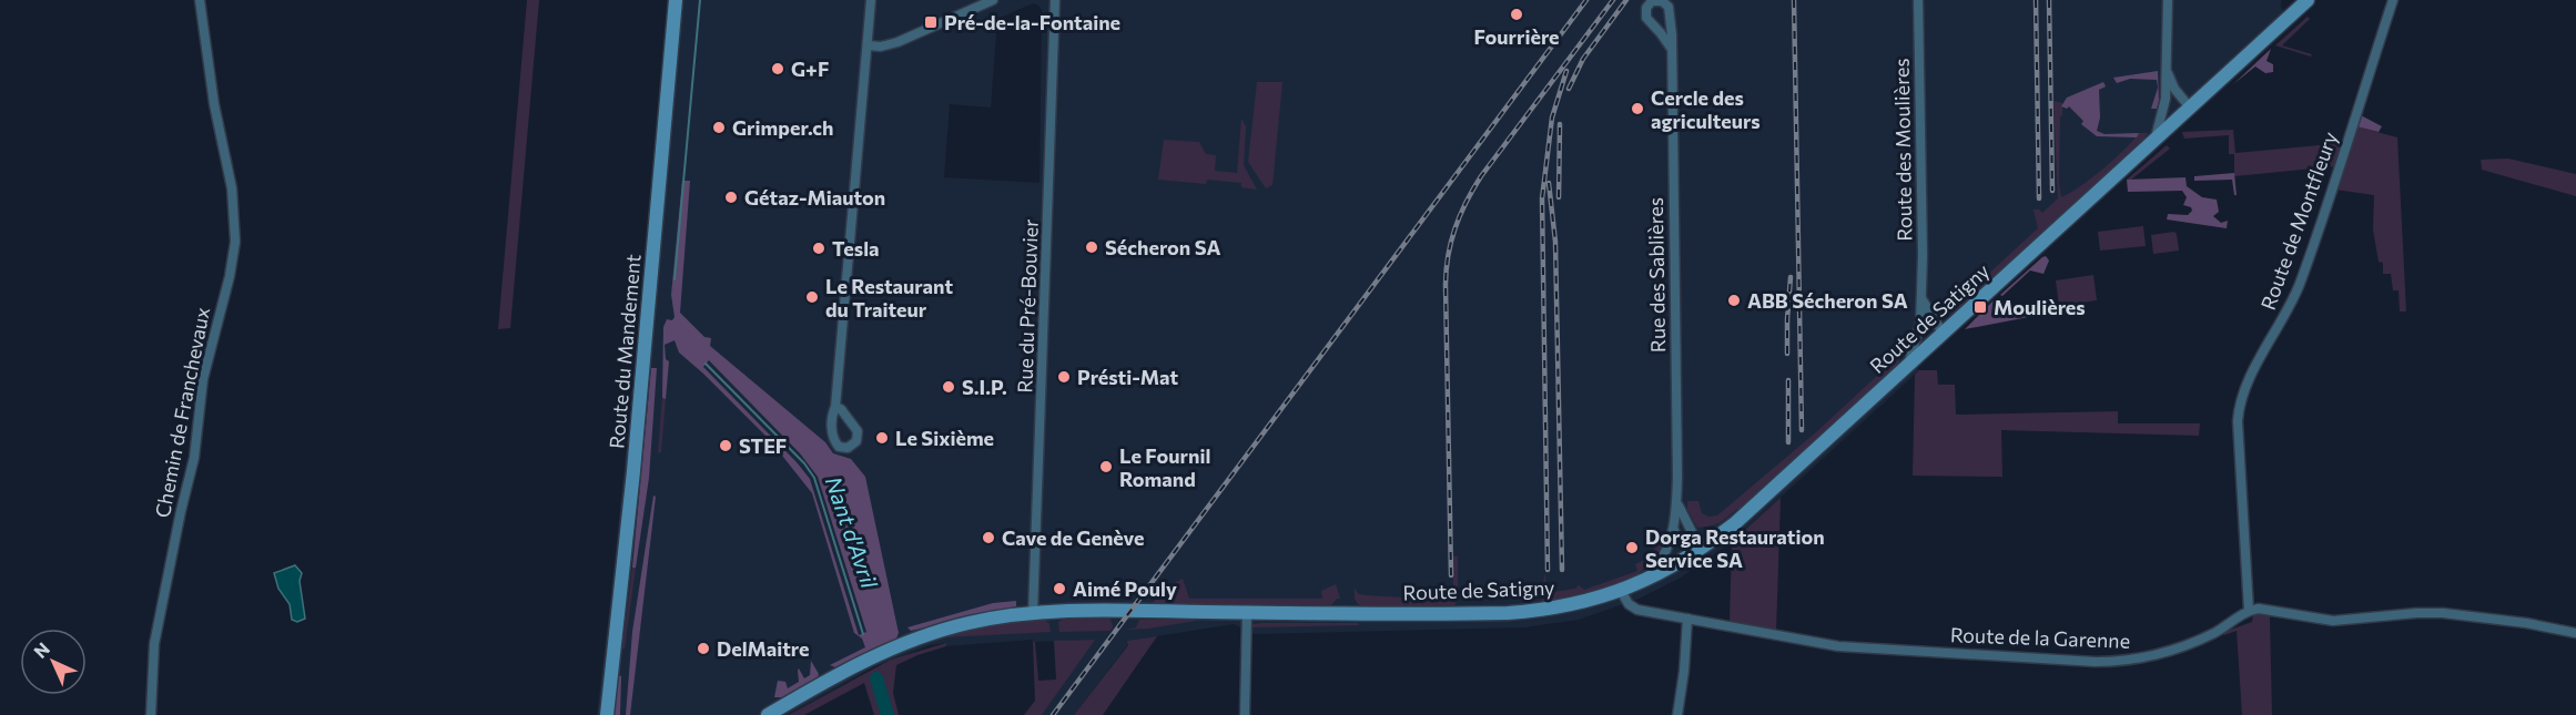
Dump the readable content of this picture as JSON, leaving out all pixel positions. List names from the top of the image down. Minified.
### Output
{"streets":{"street":["Route des Moulières","Route de Montfleury","Rue des Sablières","Rue du Pré-Bouvier","Route de Satigny","Route du Mandement","Chemin de Franchevaux","Route de la Garenne"]},"crossings":[["Route de Montfleury","Route de la Garenne"],["Rue des Sablières","Route de Satigny"],["Rue du Pré-Bouvier","Route de Satigny"],["Route de Satigny","Route de la Garenne"]],"water":["Nant d'Avril"],"places":{"other":["Fourrière","G+F","Cercle des agriculteurs","Grimper.ch","Gétaz-Miauton","Sécheron SA","Tesla","Le Restaurant du Traiteur","ABB Sécheron SA","Présti-Mat","S.I.P.","Le Sixième","STEF","Le Fournil Romand","Cave de Genève","Dorga Restauration Service SA","Aimé Pouly","DelMaitre"],"transit":["Pré-de-la-Fontaine","Moulières"]},"north":"top left"}
